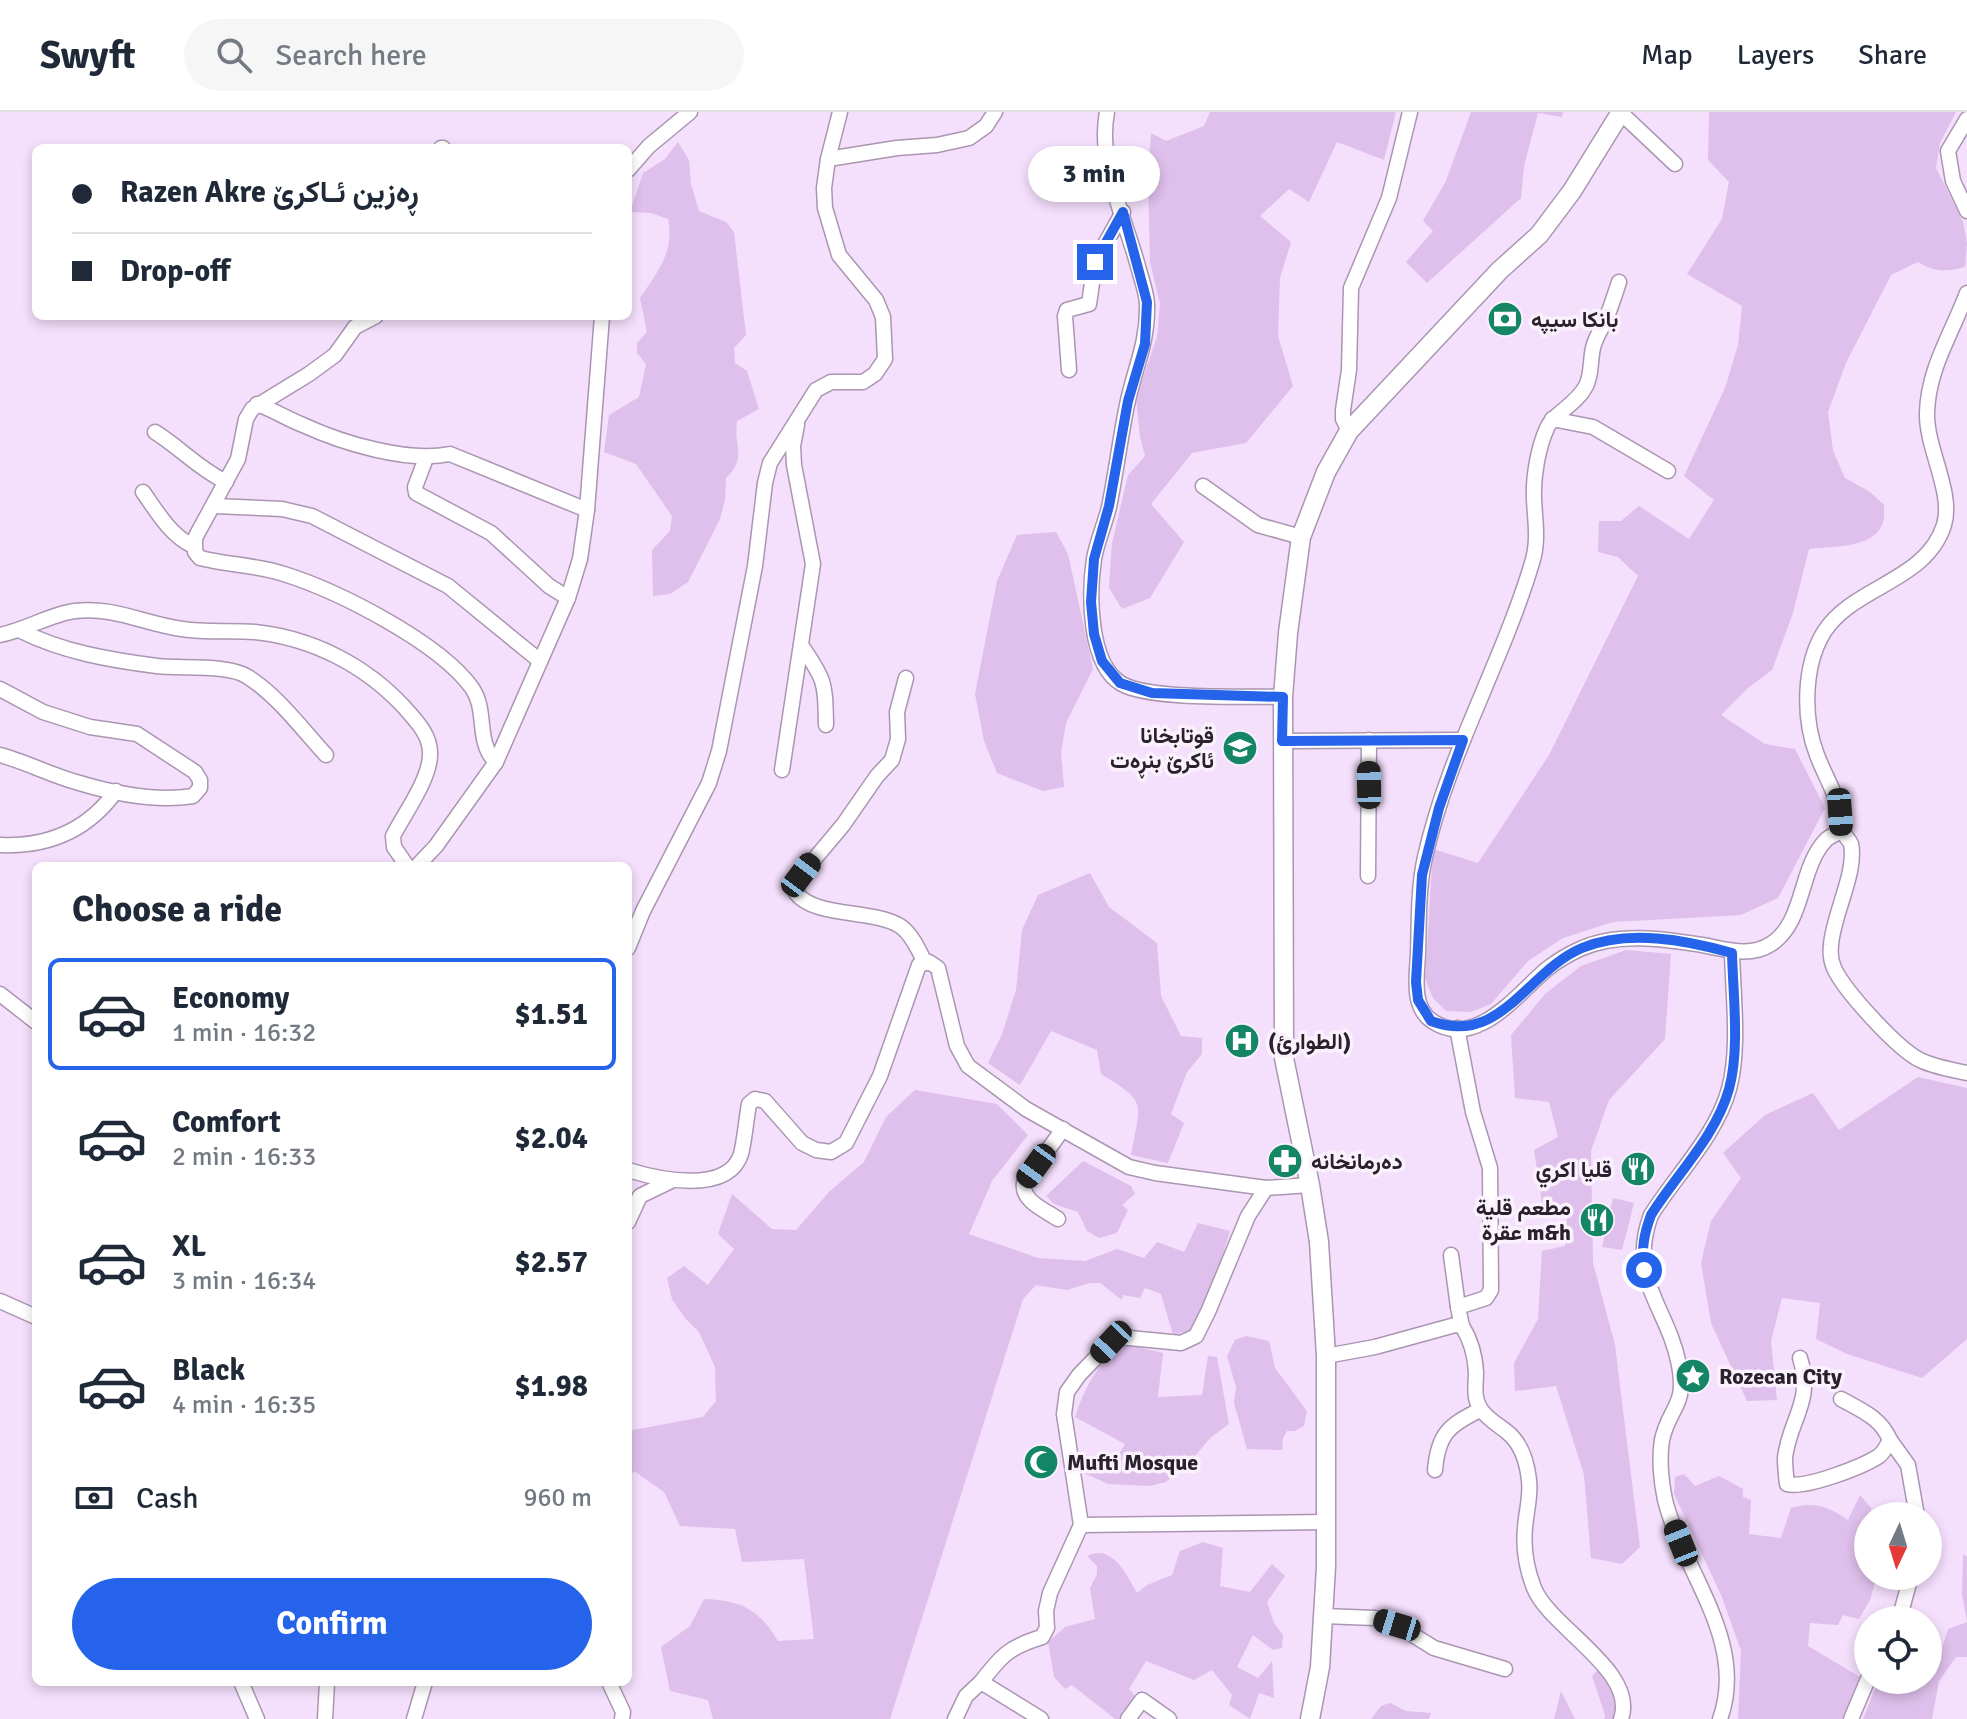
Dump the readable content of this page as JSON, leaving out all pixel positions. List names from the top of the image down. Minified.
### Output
{"places":{"bank":["بانکا سیپە"],"school or university":["قوتابخانا ئاکرێ بنڕەت"],"hospital":["(الطوارئ)"],"pharmacy":["دەرمانخانە"],"restaurant":["قليا اكري","مطعم قلية عقرة m&h"],"place":["Rozecan City"],"mosque":["Mufti Mosque"]},"north":"bottom","page":{"header":"Swyft","search":"Search here","nav":["Map","Layers","Share"],"banner":["Razen Akre ڕەزین ئـاکرێ","Drop-off"],"bubble":"3 min","heading":"Choose a ride","list":[{"name":"Economy","note":"1 min · 16:32","value":"$1.51"},{"name":"Comfort","note":"2 min · 16:33","value":"$2.04"},{"name":"XL","note":"3 min · 16:34","value":"$2.57"},{"name":"Black","note":"4 min · 16:35","value":"$1.98"}],"pay":["Cash","960 m"],"buttons":"Confirm"}}
